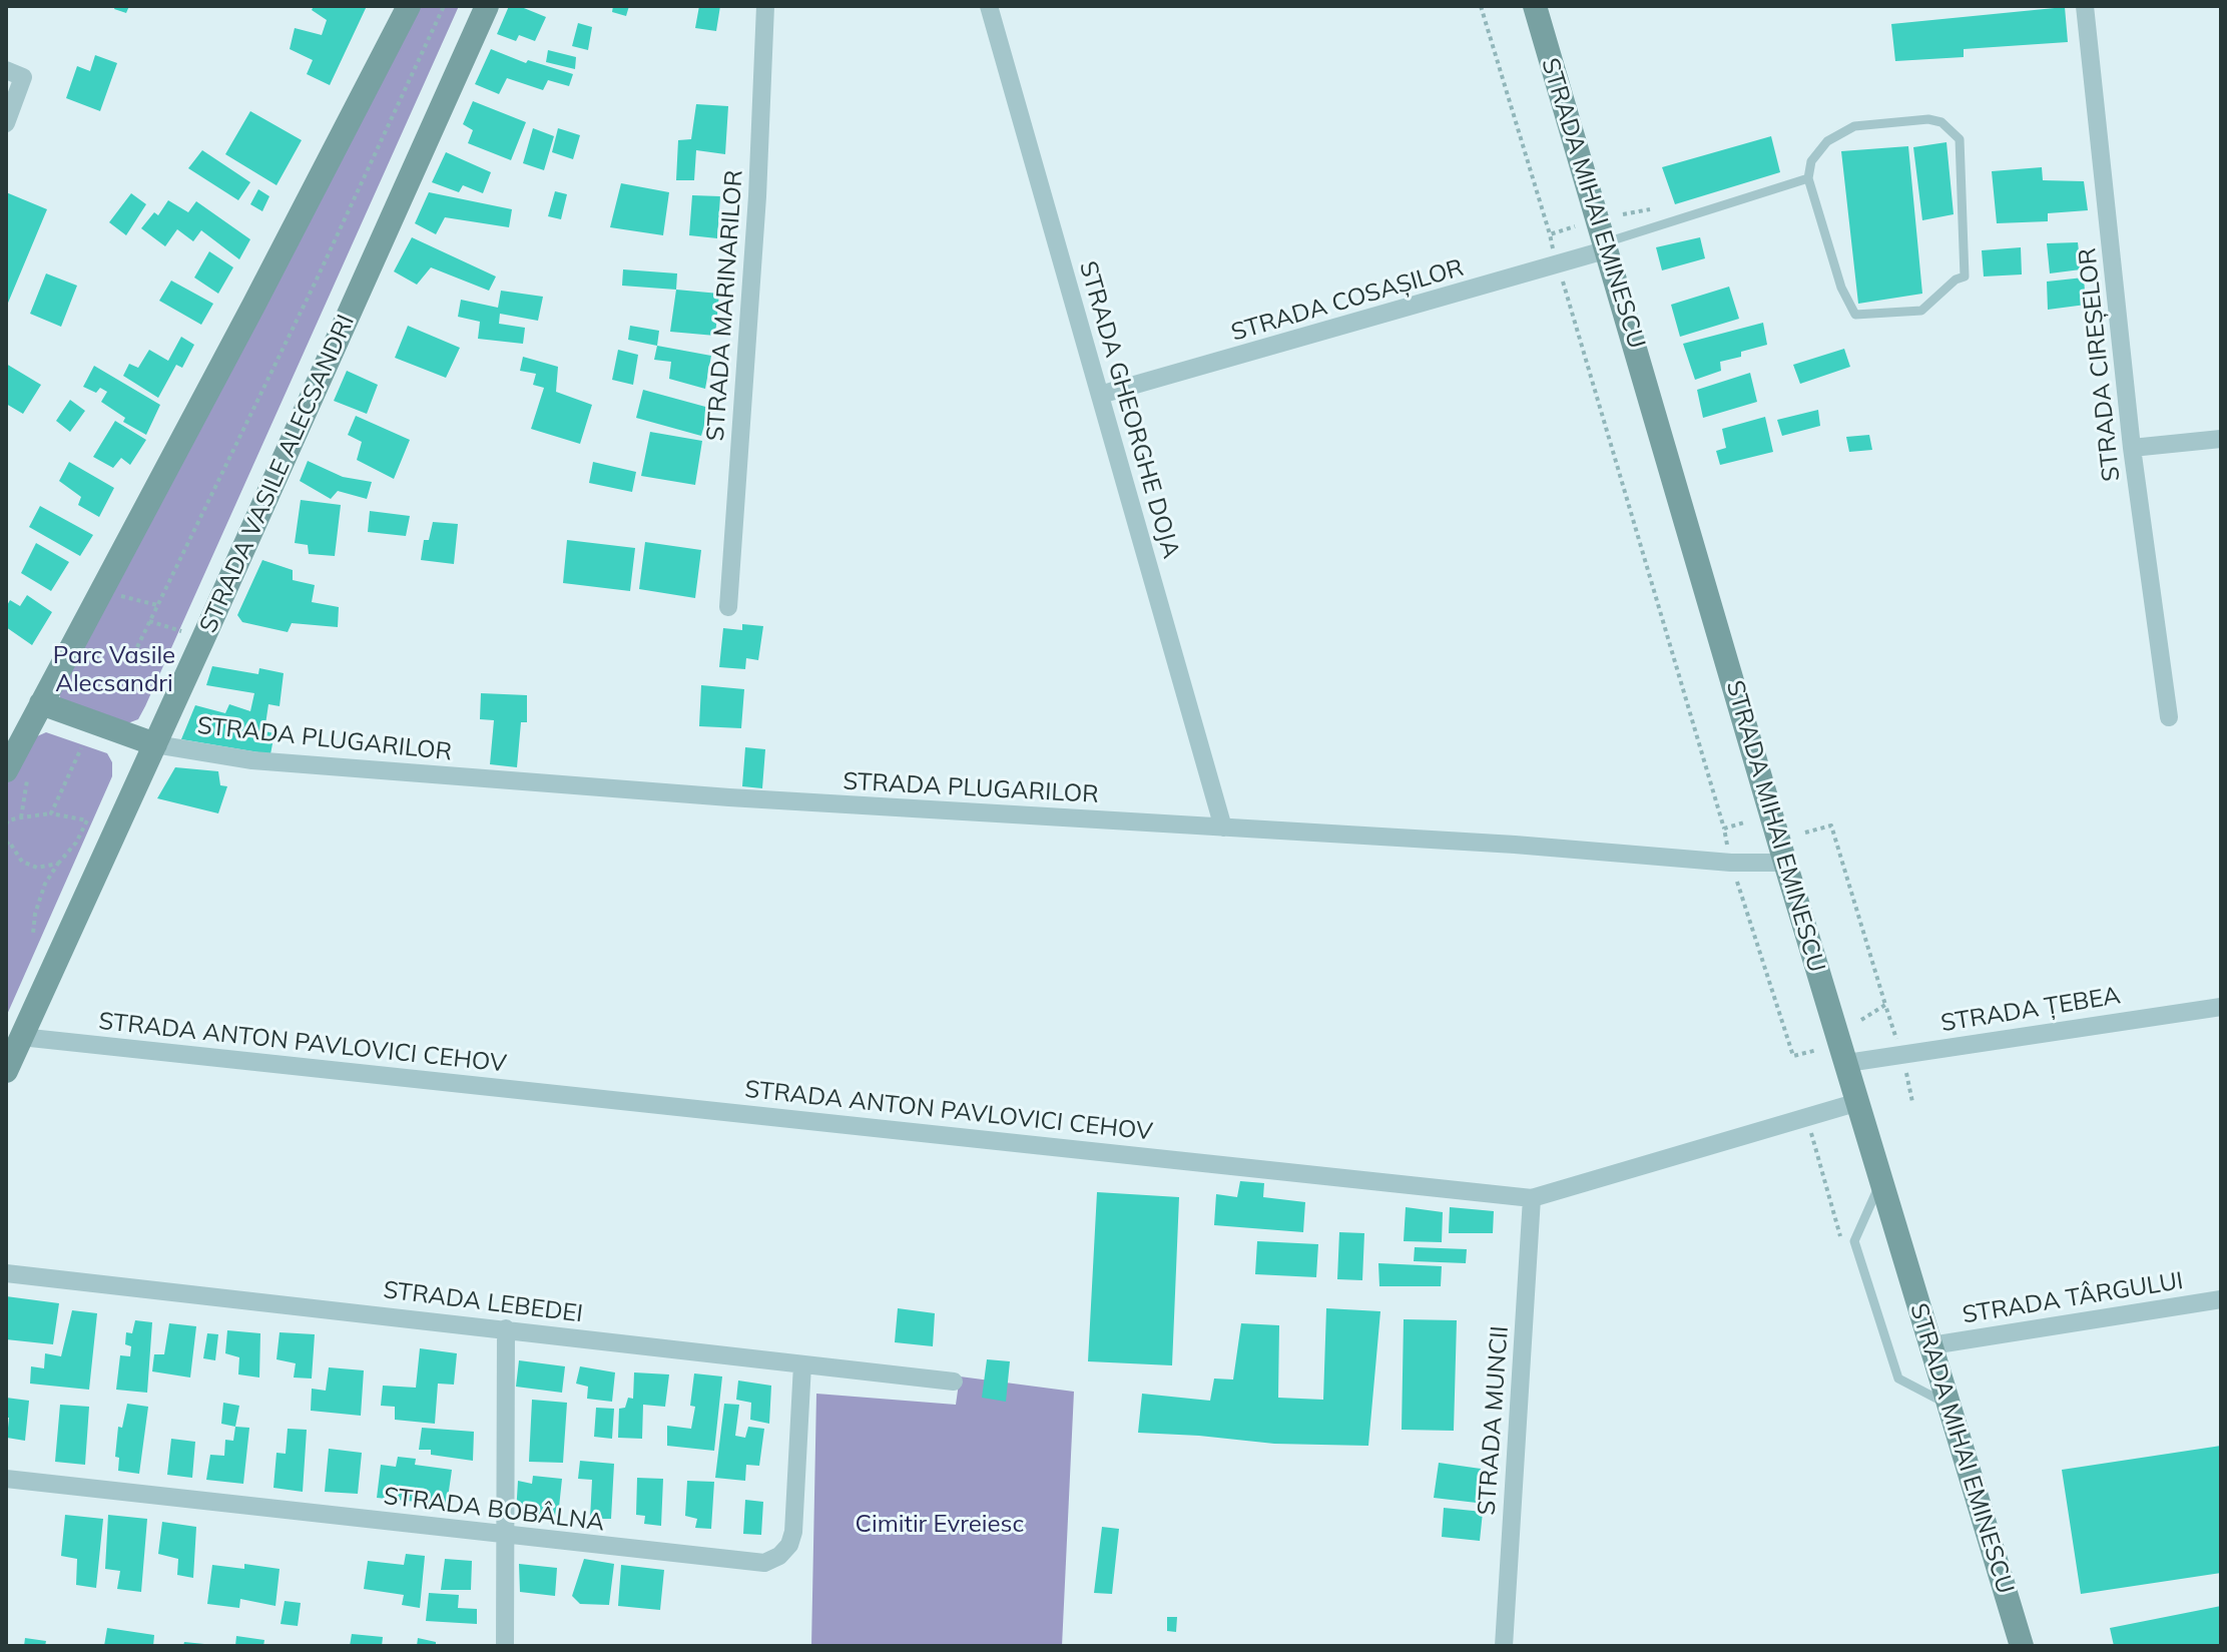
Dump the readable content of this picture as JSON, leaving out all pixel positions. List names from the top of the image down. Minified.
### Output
{"streets":{"street":["STRADA MIHAI EMINESCU","STRADA COSAȘILOR","STRADA MARINARILOR","STRADA CIREȘELOR","STRADA GHEORGHE DOJA","STRADA VASILE ALECSANDRI","STRADA PLUGARILOR","STRADA ȚEBEA","STRADA ANTON PAVLOVICI CEHOV","STRADA TÂRGULUI","STRADA LEBEDEI","STRADA MUNCII","STRADA BOBÂLNA"]},"crossings":[["STRADA MIHAI EMINESCU","STRADA COSAȘILOR"],["STRADA MIHAI EMINESCU","STRADA PLUGARILOR"],["STRADA MIHAI EMINESCU","STRADA ȚEBEA"],["STRADA MIHAI EMINESCU","STRADA ANTON PAVLOVICI CEHOV"],["STRADA MIHAI EMINESCU","STRADA TÂRGULUI"],["STRADA COSAȘILOR","STRADA GHEORGHE DOJA"],["STRADA GHEORGHE DOJA","STRADA PLUGARILOR"],["STRADA VASILE ALECSANDRI","STRADA PLUGARILOR"],["STRADA VASILE ALECSANDRI","STRADA ANTON PAVLOVICI CEHOV"],["STRADA ANTON PAVLOVICI CEHOV","STRADA MUNCII"],["STRADA LEBEDEI","STRADA BOBÂLNA"]],"parks":["Parc Vasile Alecsandri","Cimitir Evreiesc"]}
